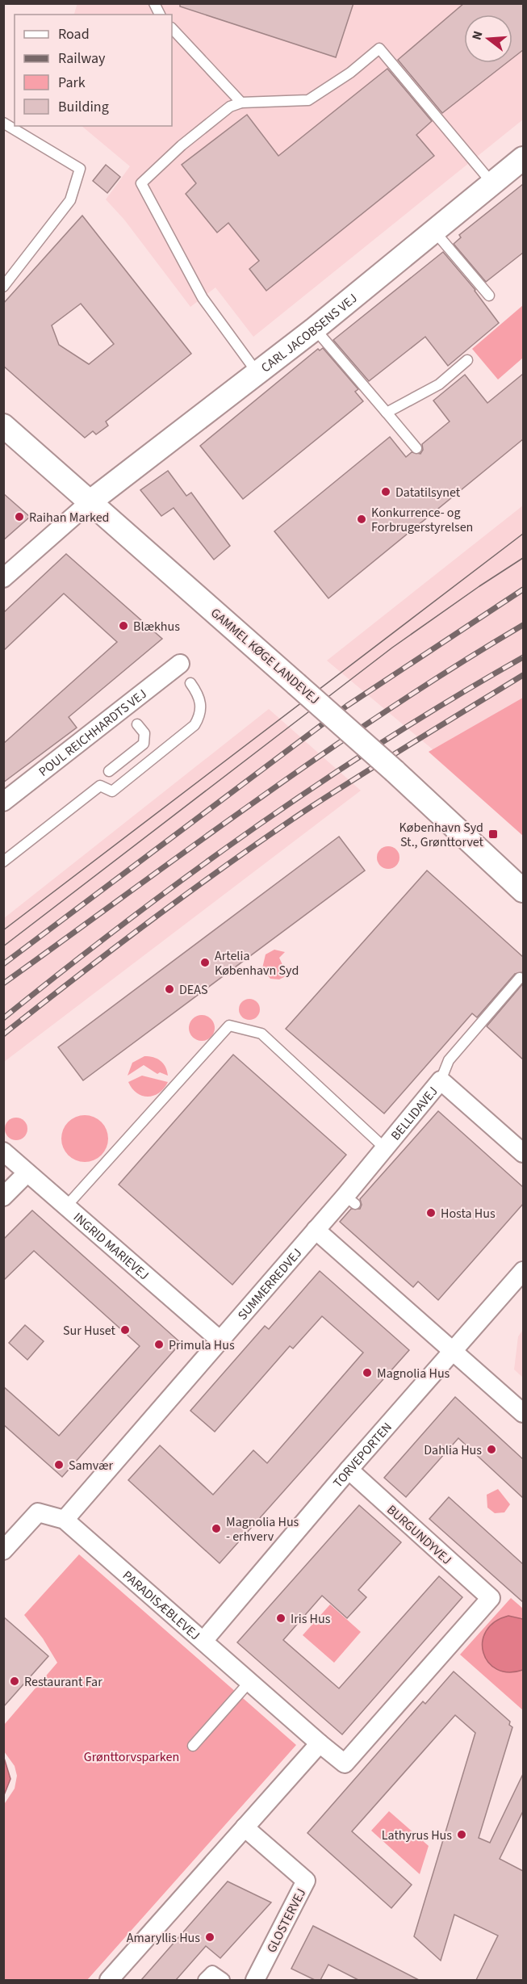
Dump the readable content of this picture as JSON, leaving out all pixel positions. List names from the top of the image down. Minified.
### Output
{"streets":{"street":["CARL JACOBSENS VEJ","GAMMEL KØGE LANDEVEJ","POUL REICHHARDTS VEJ","BELLIDAVEJ","INGRID MARIEVEJ","SUMMERREDVEJ","TORVEPORTEN","BURGUNDYVEJ","PARADISÆBLEVEJ","GLOSTERVEJ"]},"crossings":[["CARL JACOBSENS VEJ","GAMMEL KØGE LANDEVEJ"],["BELLIDAVEJ","SUMMERREDVEJ"],["INGRID MARIEVEJ","SUMMERREDVEJ"],["SUMMERREDVEJ","PARADISÆBLEVEJ"],["TORVEPORTEN","BURGUNDYVEJ"],["TORVEPORTEN","PARADISÆBLEVEJ"],["BURGUNDYVEJ","PARADISÆBLEVEJ"]],"parks":["Grønttorvsparken"],"places":{"other":["Datatilsynet","Raihan Marked","Konkurrence- og Forbrugerstyrelsen","Blækhus","Artelia København Syd","DEAS","Hosta Hus","Sur Huset","Primula Hus","Magnolia Hus","Dahlia Hus","Samvær","Magnolia Hus - erhverv","Iris Hus","Restaurant Far","Lathyrus Hus","Amaryllis Hus"],"transit":["København Syd St., Grønttorvet"]},"legend":["Road","Railway","Park","Building"],"north":"left"}
